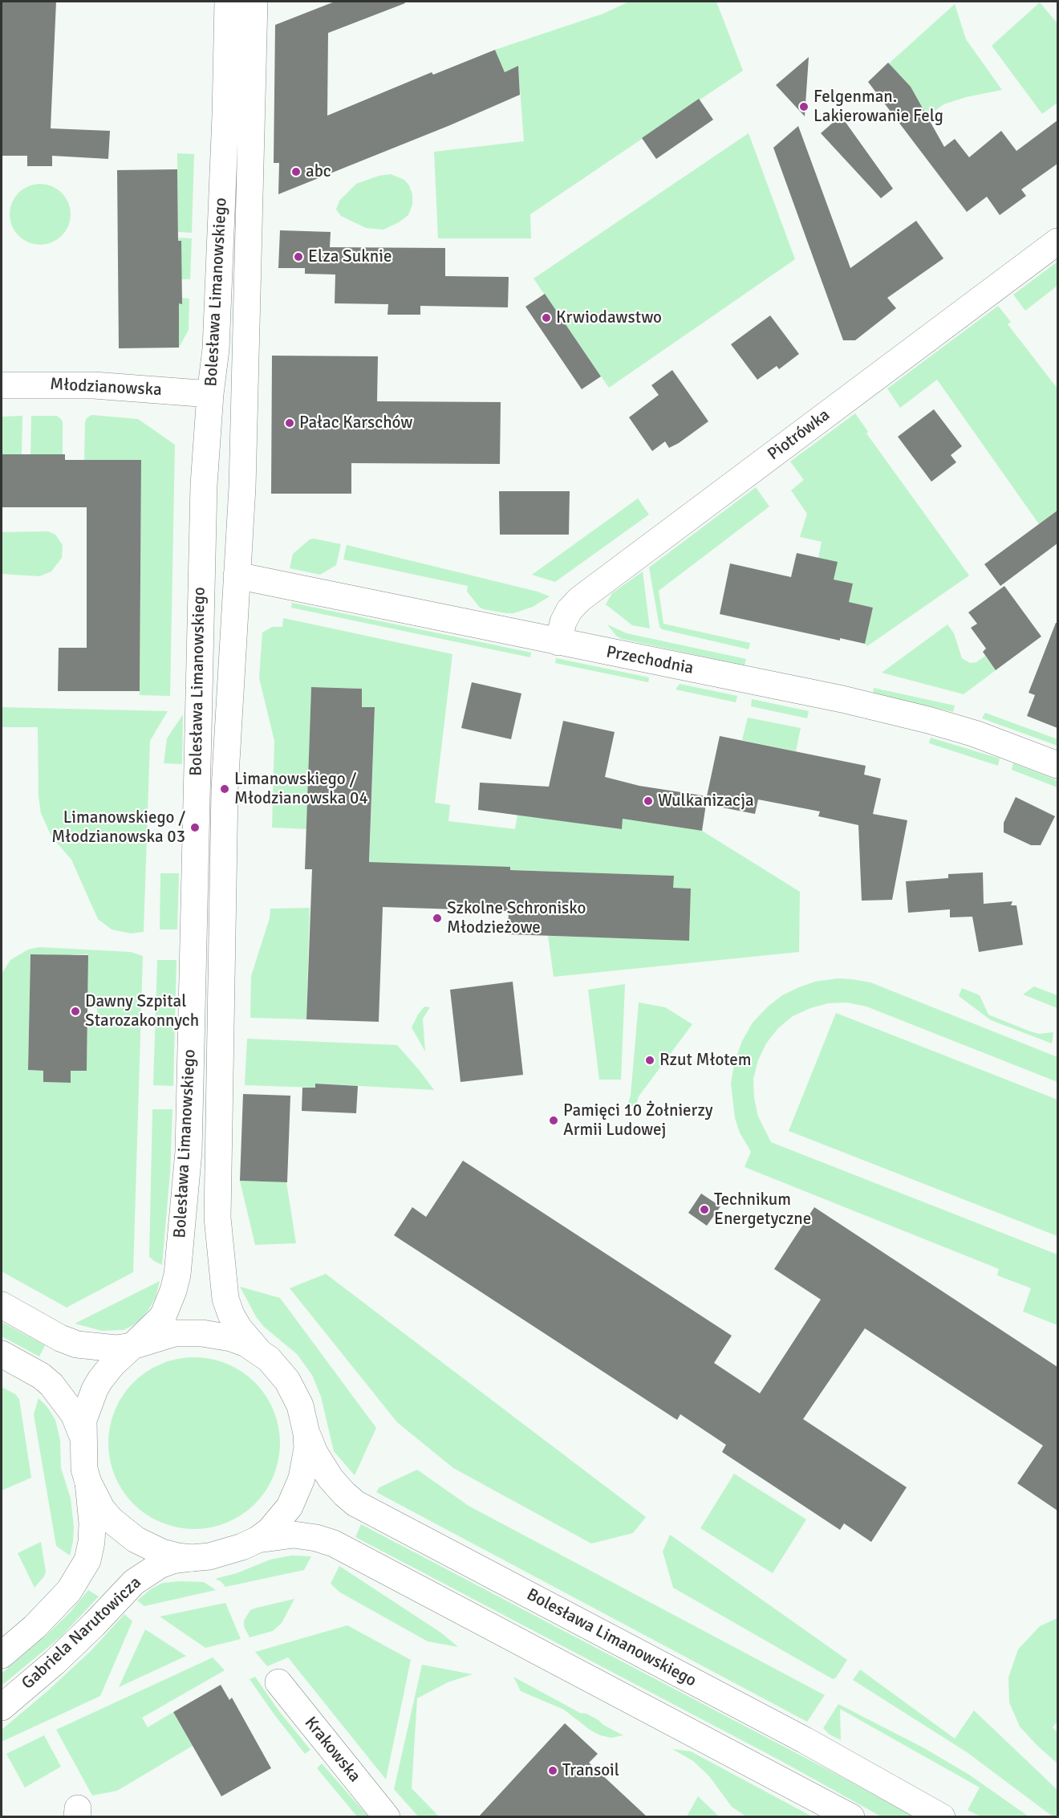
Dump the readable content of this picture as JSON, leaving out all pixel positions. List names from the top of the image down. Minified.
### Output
{"streets":{"street":["Bolesława Limanowskiego","Młodzianowska","Piotrówka","Przechodnia","Gabriela Narutowicza","Krakowska"]},"crossings":[["Bolesława Limanowskiego","Młodzianowska"],["Bolesława Limanowskiego","Przechodnia"],["Piotrówka","Przechodnia"]],"places":["Felgenman. Lakierowanie Felg","abc","Elza Suknie","Krwiodawstwo","Pałac Karschów","Limanowskiego / Młodzianowska 04","Wulkanizacja","Limanowskiego / Młodzianowska 03","Szkolne Schronisko Młodzieżowe","Dawny Szpital Starozakonnych","Rzut Młotem","Pamięci 10 Żołnierzy Armii Ludowej","Technikum Energetyczne","Transoil"]}
